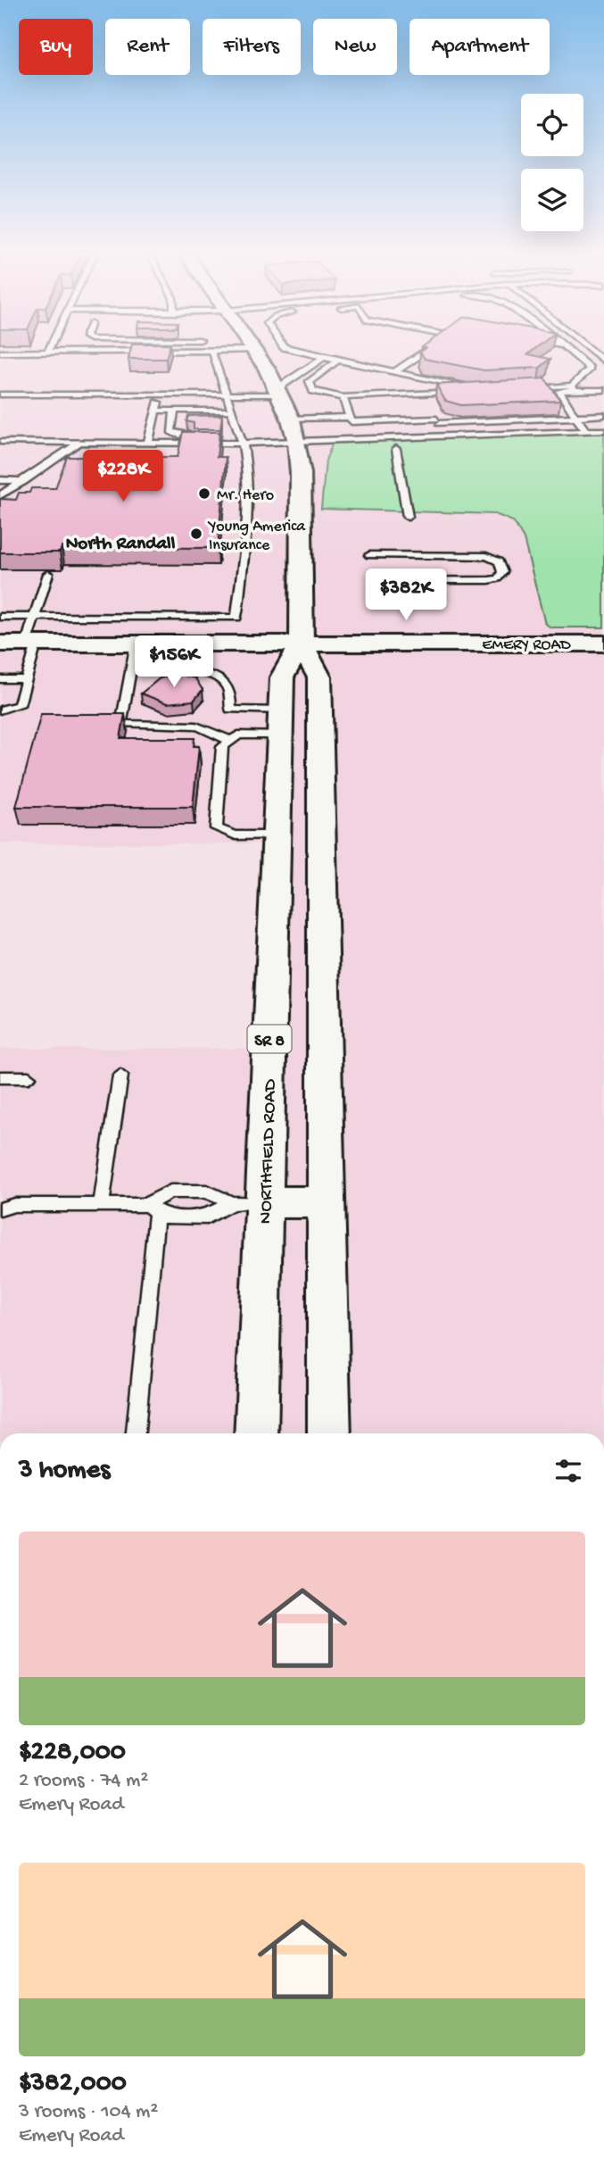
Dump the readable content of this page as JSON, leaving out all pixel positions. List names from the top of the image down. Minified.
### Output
{"streets":{"main road":["EMERY ROAD","SR 8","NORTHFIELD ROAD"]},"crossings":[["EMERY ROAD","NORTHFIELD ROAD"]],"districts":["North Randall"],"places":["Mr. Hero","Young America Insurance"],"page":{"chip":["Buy","Rent","Filters","New","Apartment"],"price":["$228K","$382K","$156K"],"heading":"3 homes","list":[{"name":"$228,000","note":"2 rooms · 74 m² · Emery Road"},{"name":"$382,000","note":"3 rooms · 104 m² · Emery Road"}]}}
